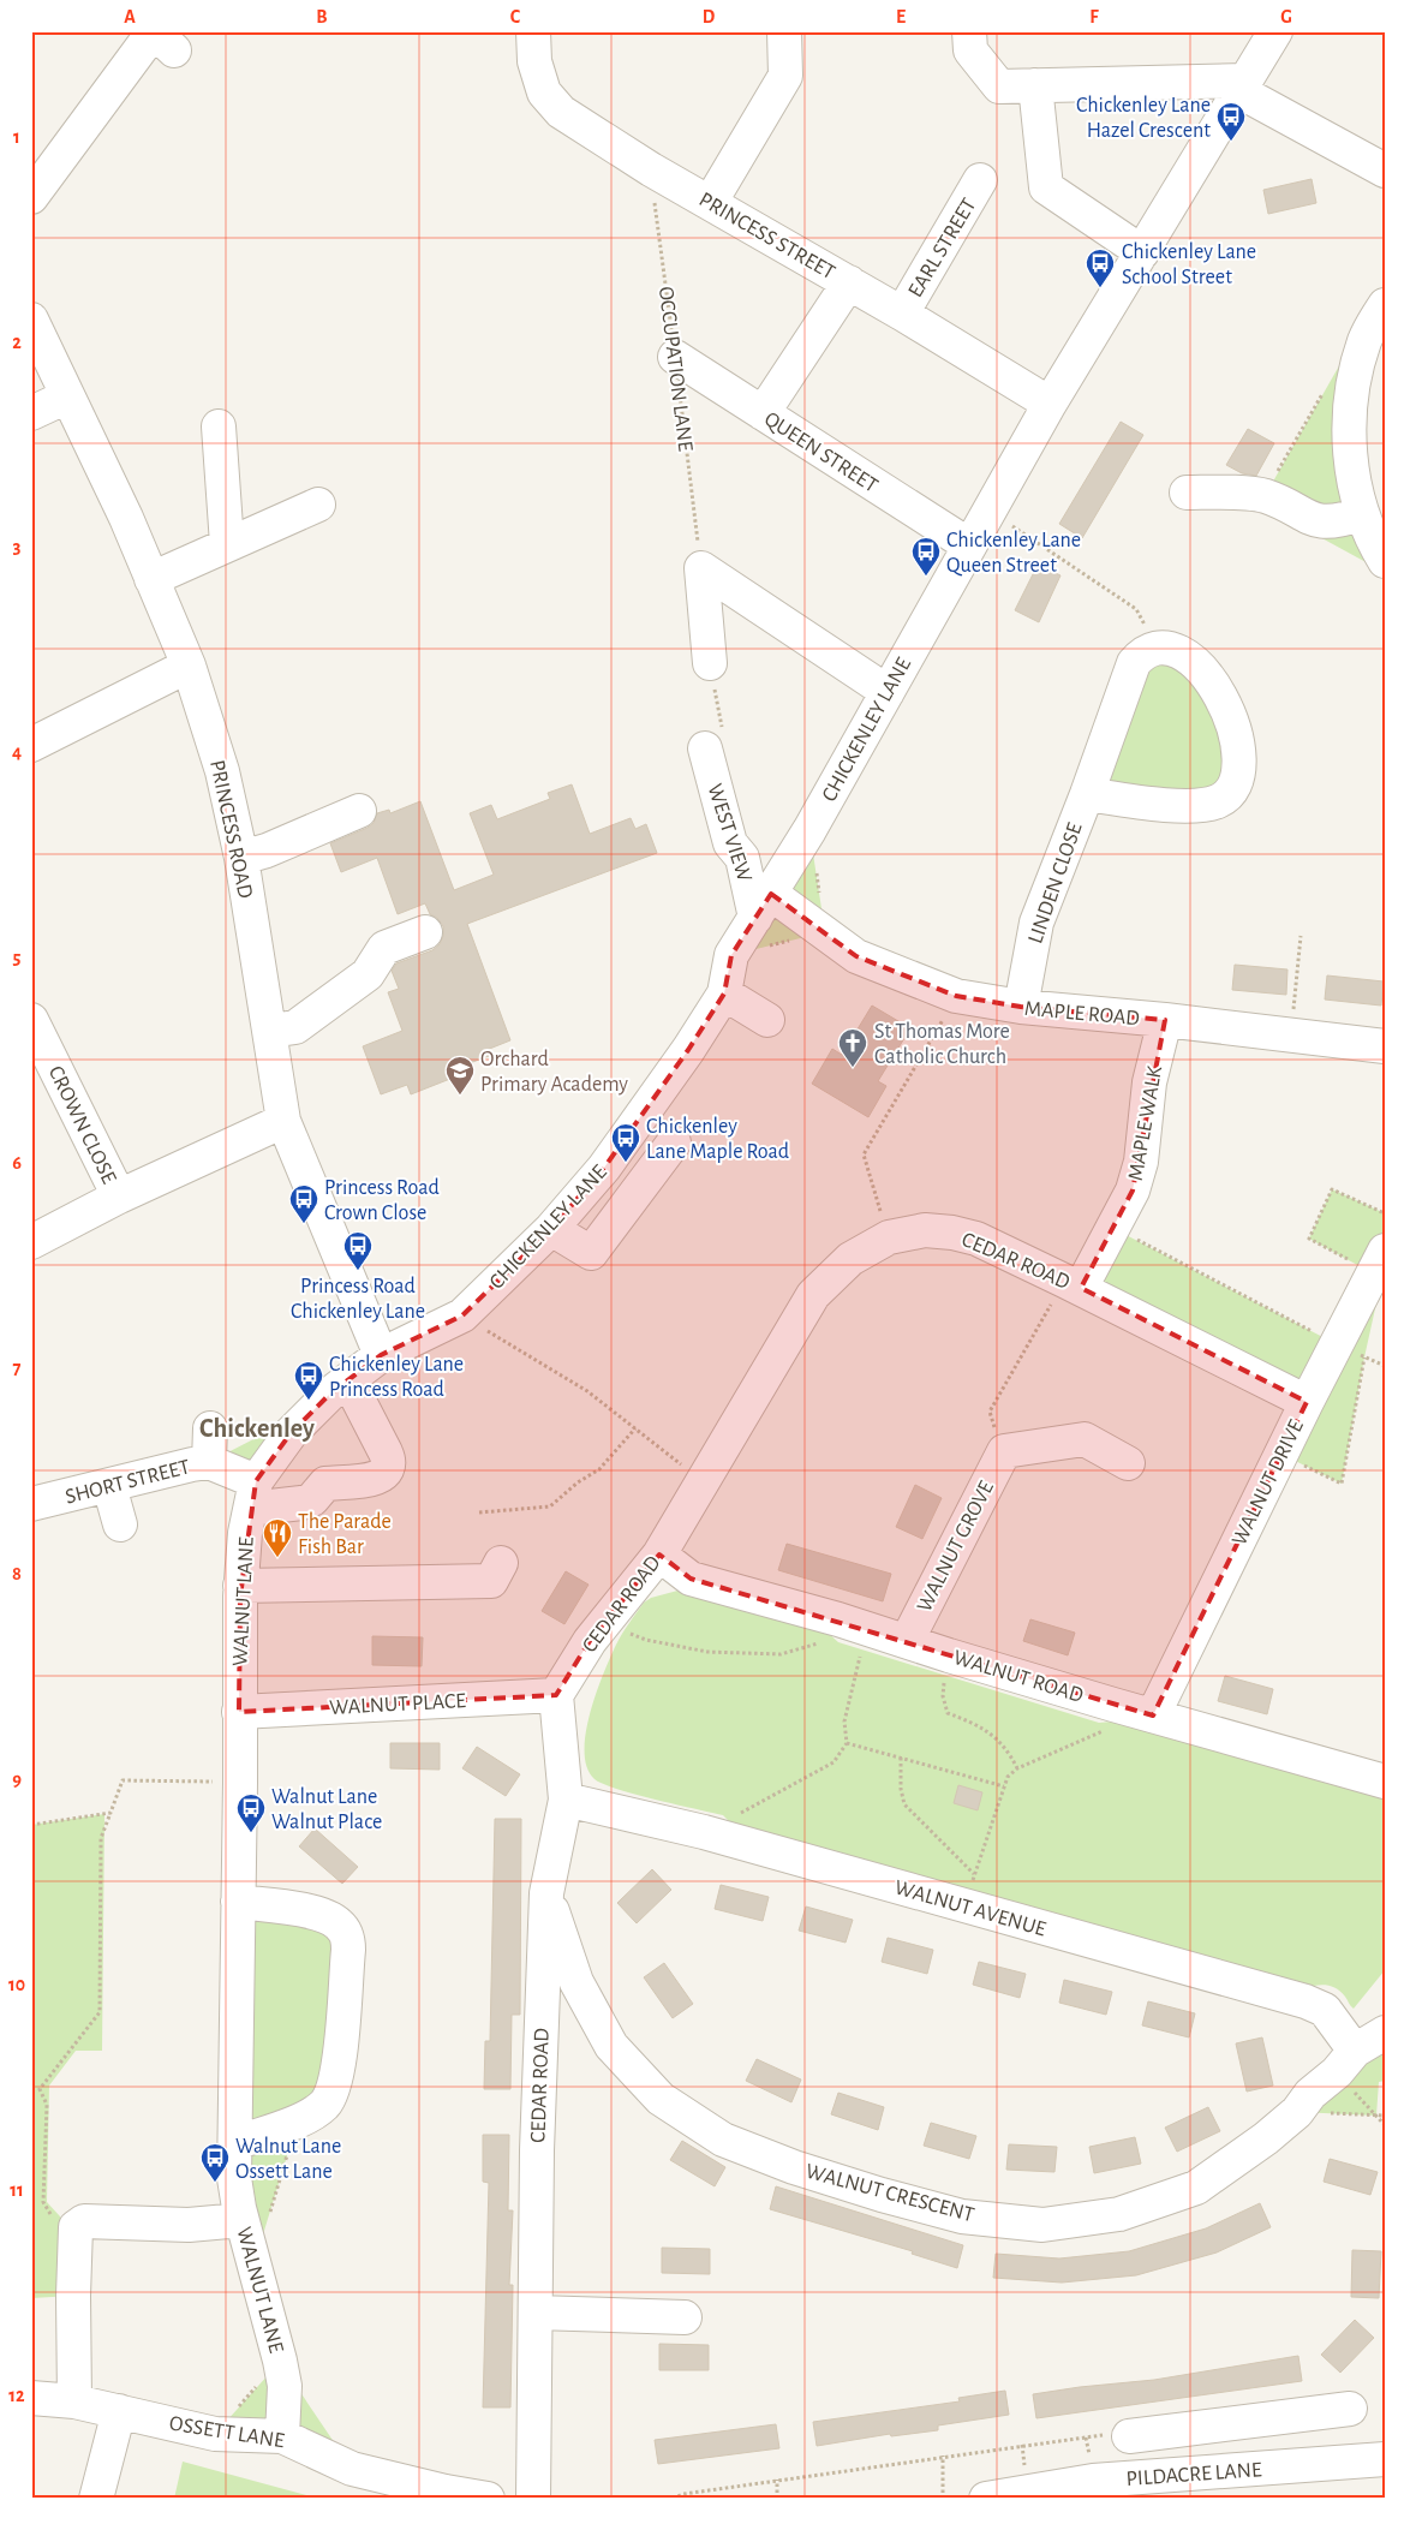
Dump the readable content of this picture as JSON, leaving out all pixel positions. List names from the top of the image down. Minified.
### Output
{"streets":{"street":["PRINCESS STREET","EARL STREET","QUEEN STREET","CHICKENLEY LANE","PRINCESS ROAD","WEST VIEW","LINDEN CLOSE","MAPLE ROAD","MAPLE WALK","CROWN CLOSE","CEDAR ROAD","SHORT STREET","WALNUT DRIVE","WALNUT GROVE","WALNUT LANE","WALNUT ROAD","WALNUT PLACE","WALNUT AVENUE","WALNUT CRESCENT","OSSETT LANE","PILDACRE LANE"],"path":["OCCUPATION LANE"]},"crossings":[["PRINCESS STREET","EARL STREET"],["PRINCESS STREET","OCCUPATION LANE"],["PRINCESS STREET","CHICKENLEY LANE"],["OCCUPATION LANE","QUEEN STREET"],["QUEEN STREET","CHICKENLEY LANE"],["CHICKENLEY LANE","PRINCESS ROAD"],["CHICKENLEY LANE","WEST VIEW"],["CHICKENLEY LANE","MAPLE ROAD"],["CHICKENLEY LANE","WALNUT LANE"],["PRINCESS ROAD","CROWN CLOSE"],["PRINCESS ROAD","WALNUT LANE"],["WEST VIEW","MAPLE ROAD"],["LINDEN CLOSE","MAPLE ROAD"],["MAPLE ROAD","MAPLE WALK"],["MAPLE WALK","CEDAR ROAD"],["CEDAR ROAD","WALNUT DRIVE"],["CEDAR ROAD","WALNUT ROAD"],["CEDAR ROAD","WALNUT PLACE"],["CEDAR ROAD","WALNUT AVENUE"],["CEDAR ROAD","WALNUT CRESCENT"],["SHORT STREET","WALNUT LANE"],["WALNUT DRIVE","WALNUT ROAD"],["WALNUT GROVE","WALNUT ROAD"],["WALNUT LANE","WALNUT PLACE"],["WALNUT LANE","OSSETT LANE"],["WALNUT AVENUE","WALNUT CRESCENT"]],"districts":["Chickenley"],"places":{"bus stop":["Chickenley Lane Hazel Crescent","Chickenley Lane School Street","Chickenley Lane Queen Street","Chickenley Lane Maple Road","Princess Road Crown Close","Princess Road Chickenley Lane","Chickenley Lane Princess Road","Walnut Lane Walnut Place","Walnut Lane Ossett Lane"],"church":["St Thomas More Catholic Church"],"school or university":["Orchard Primary Academy"],"restaurant":["The Parade Fish Bar"]},"grid":{"columns":["A","B","C","D","E","F","G"],"rows":["1","2","3","4","5","6","7","8","9","10","11","12"]}}
